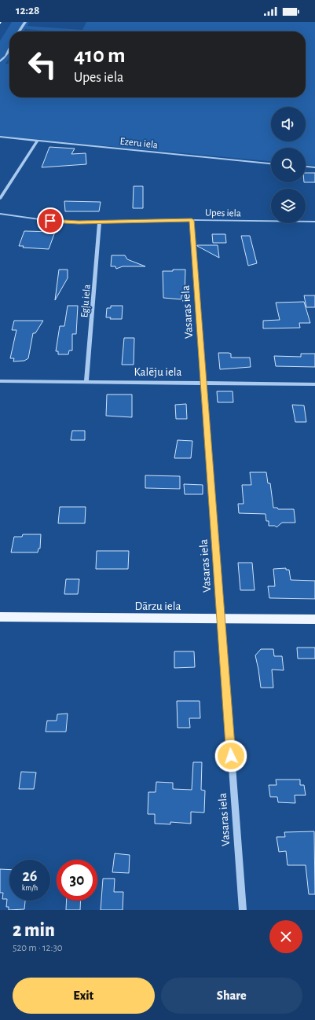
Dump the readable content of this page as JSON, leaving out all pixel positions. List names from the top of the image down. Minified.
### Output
{"streets":{"main road":["Dārzu iela"],"street":["Ezeru iela","Upes iela","Egļu iela","Vasaras iela","Kalēju iela"]},"crossings":[["Upes iela","Egļu iela"],["Upes iela","Vasaras iela"],["Egļu iela","Kalēju iela"],["Vasaras iela","Kalēju iela"],["Vasaras iela","Dārzu iela"]],"page":{"status":"12:28","turn":["410 m","Upes iela"],"speed":"26 km/h","limit":"30","heading":["2 min","520 m · 12:30"],"buttons":["Exit","Share"]}}
